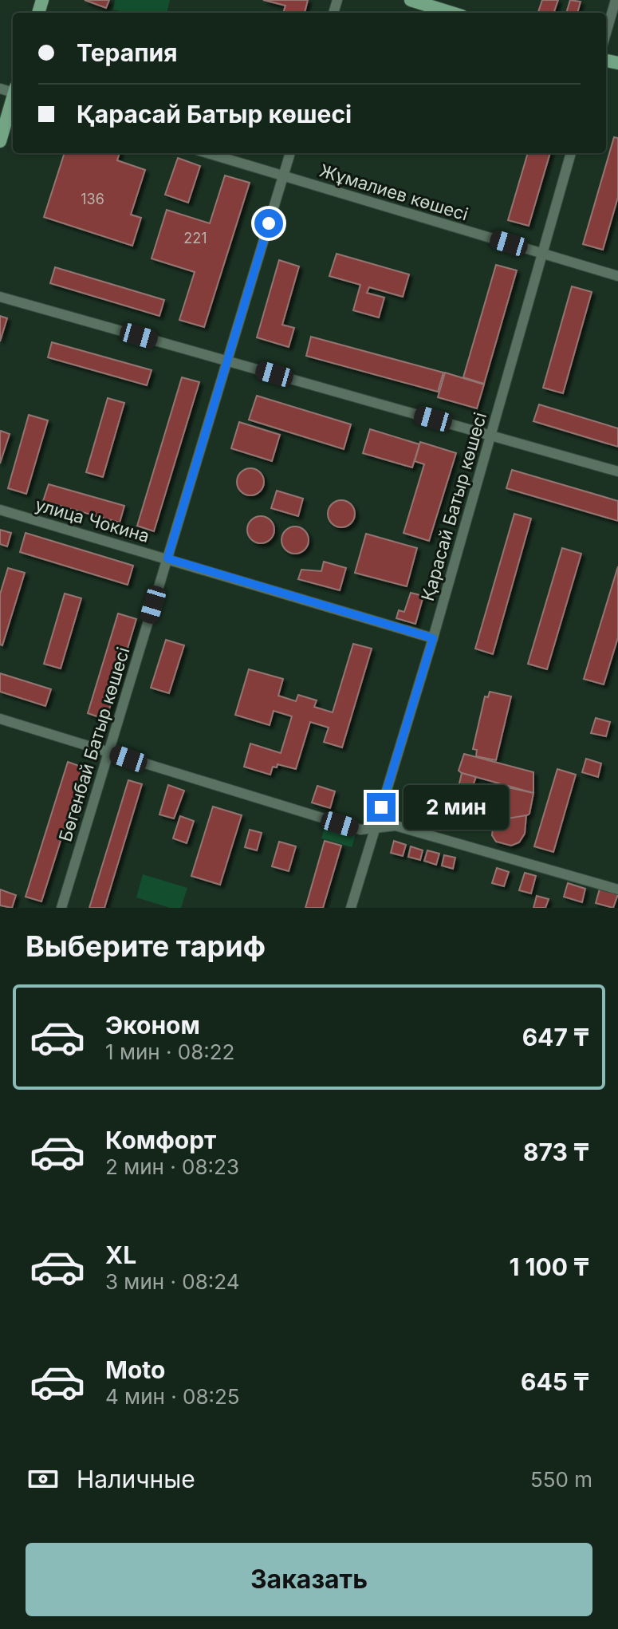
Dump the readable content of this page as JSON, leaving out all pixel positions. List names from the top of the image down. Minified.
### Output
{"streets":{"street":["Жұмалиев көшесі","Қарасай Батыр көшесі","улица Чокина","Бөгенбай Батыр көшесі"]},"crossings":[["Жұмалиев көшесі","Қарасай Батыр көшесі"],["Жұмалиев көшесі","Бөгенбай Батыр көшесі"],["Қарасай Батыр көшесі","улица Чокина"],["улица Чокина","Бөгенбай Батыр көшесі"]],"house_numbers":["136","221"],"page":{"banner":["Терапия","Қарасай Батыр көшесі"],"bubble":"2 мин","heading":"Выберите тариф","list":[{"name":"Эконом","note":"1 мин · 08:22","value":"647 ₸"},{"name":"Комфорт","note":"2 мин · 08:23","value":"873 ₸"},{"name":"XL","note":"3 мин · 08:24","value":"1 100 ₸"},{"name":"Moto","note":"4 мин · 08:25","value":"645 ₸"}],"pay":["Наличные","550 m"],"buttons":"Заказать"}}
